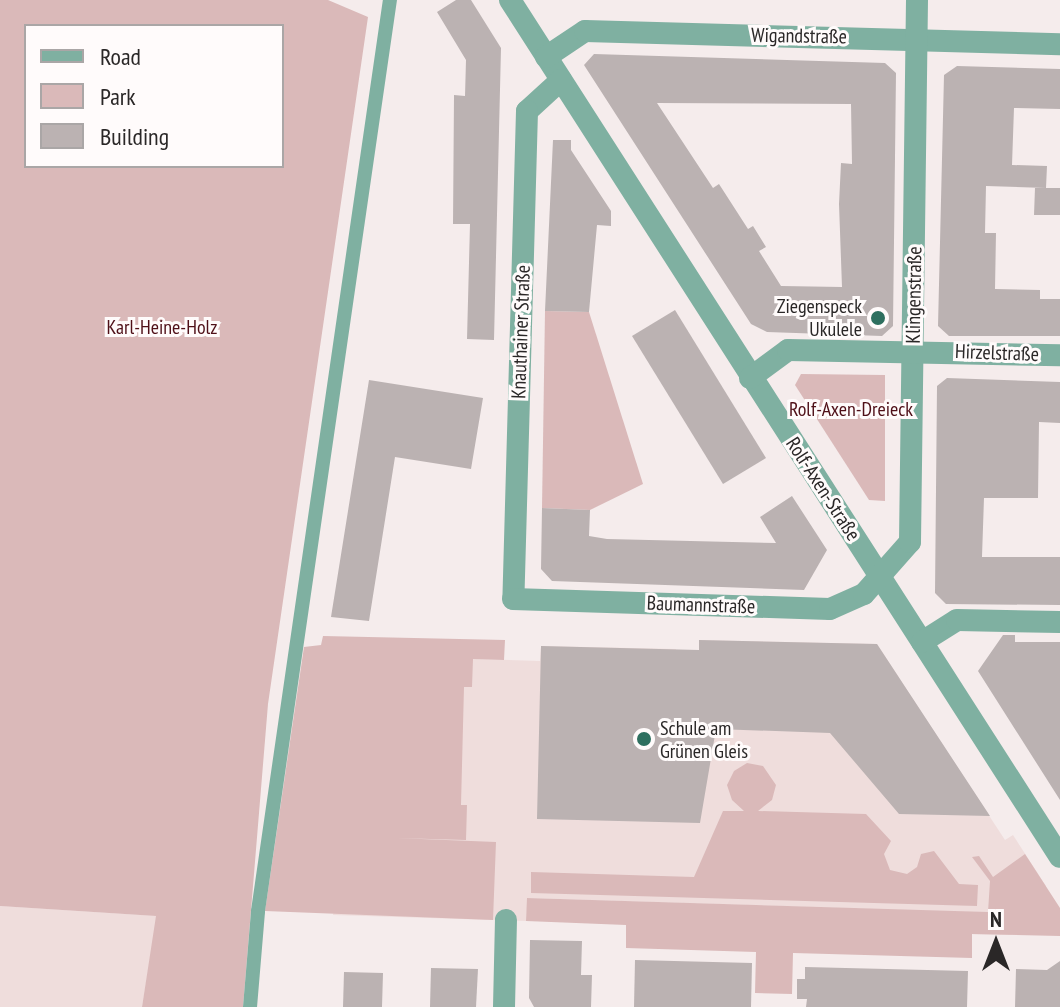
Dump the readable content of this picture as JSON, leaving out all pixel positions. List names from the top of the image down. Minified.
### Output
{"streets":{"street":["Wigandstraße","Klingenstraße","Knauthainer Straße","Hirzelstraße","Rolf-Axen-Straße","Baumannstraße"]},"crossings":[["Wigandstraße","Klingenstraße"],["Wigandstraße","Rolf-Axen-Straße"],["Klingenstraße","Hirzelstraße"],["Klingenstraße","Rolf-Axen-Straße"],["Klingenstraße","Baumannstraße"],["Knauthainer Straße","Rolf-Axen-Straße"],["Knauthainer Straße","Baumannstraße"],["Hirzelstraße","Rolf-Axen-Straße"],["Rolf-Axen-Straße","Baumannstraße"]],"parks":["Karl-Heine-Holz","Rolf-Axen-Dreieck"],"places":["Ziegenspeck Ukulele","Schule am Grünen Gleis"],"legend":["Road","Park","Building"],"north":"top"}
